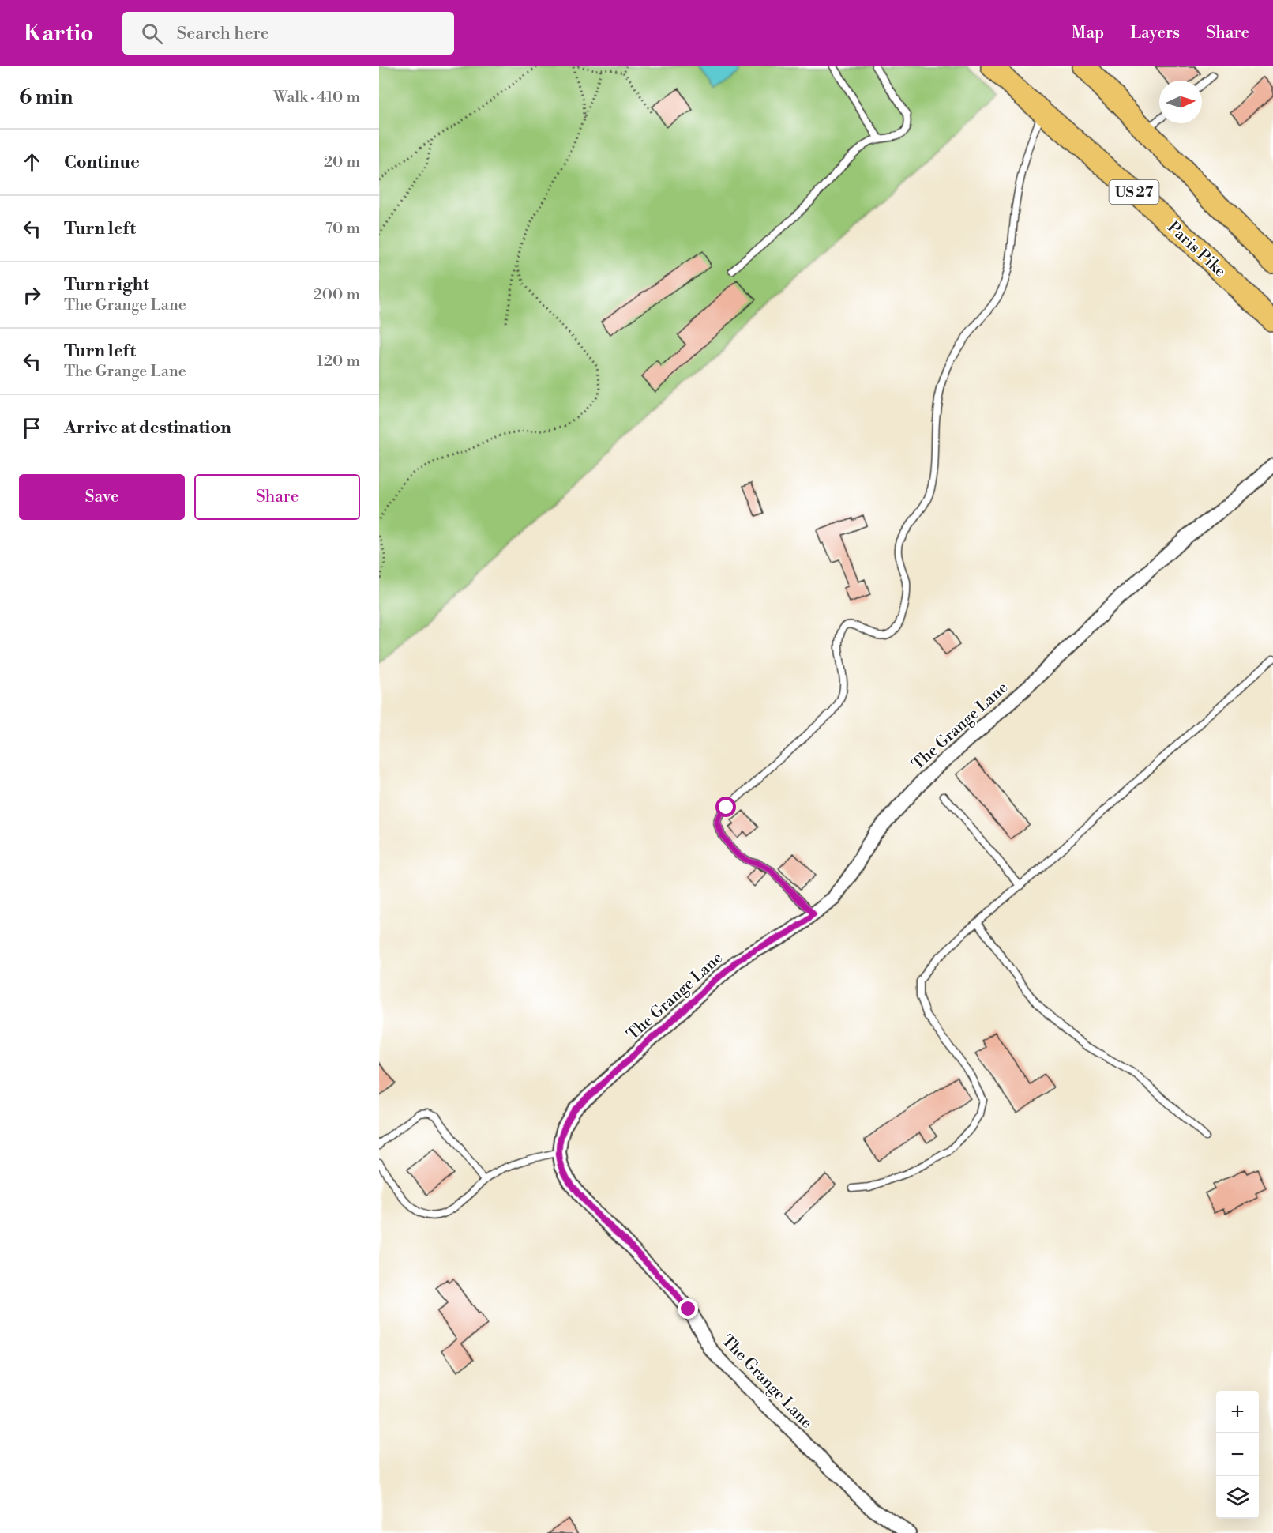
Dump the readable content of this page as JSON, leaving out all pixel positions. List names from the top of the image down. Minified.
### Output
{"streets":{"highway":["US 27","Paris Pike"],"street":["The Grange Lane"]},"north":"right","page":{"header":"Kartio","search":"Search here","nav":["Map","Layers","Share"],"heading":["6 min","Walk · 410 m"],"list":[["Continue","20 m"],["Turn left","70 m"],["Turn right","The Grange Lane","200 m"],["Turn left","The Grange Lane","120 m"],"Arrive at destination"],"buttons":["Save","Share"],"map_buttons":["+","−"]}}
